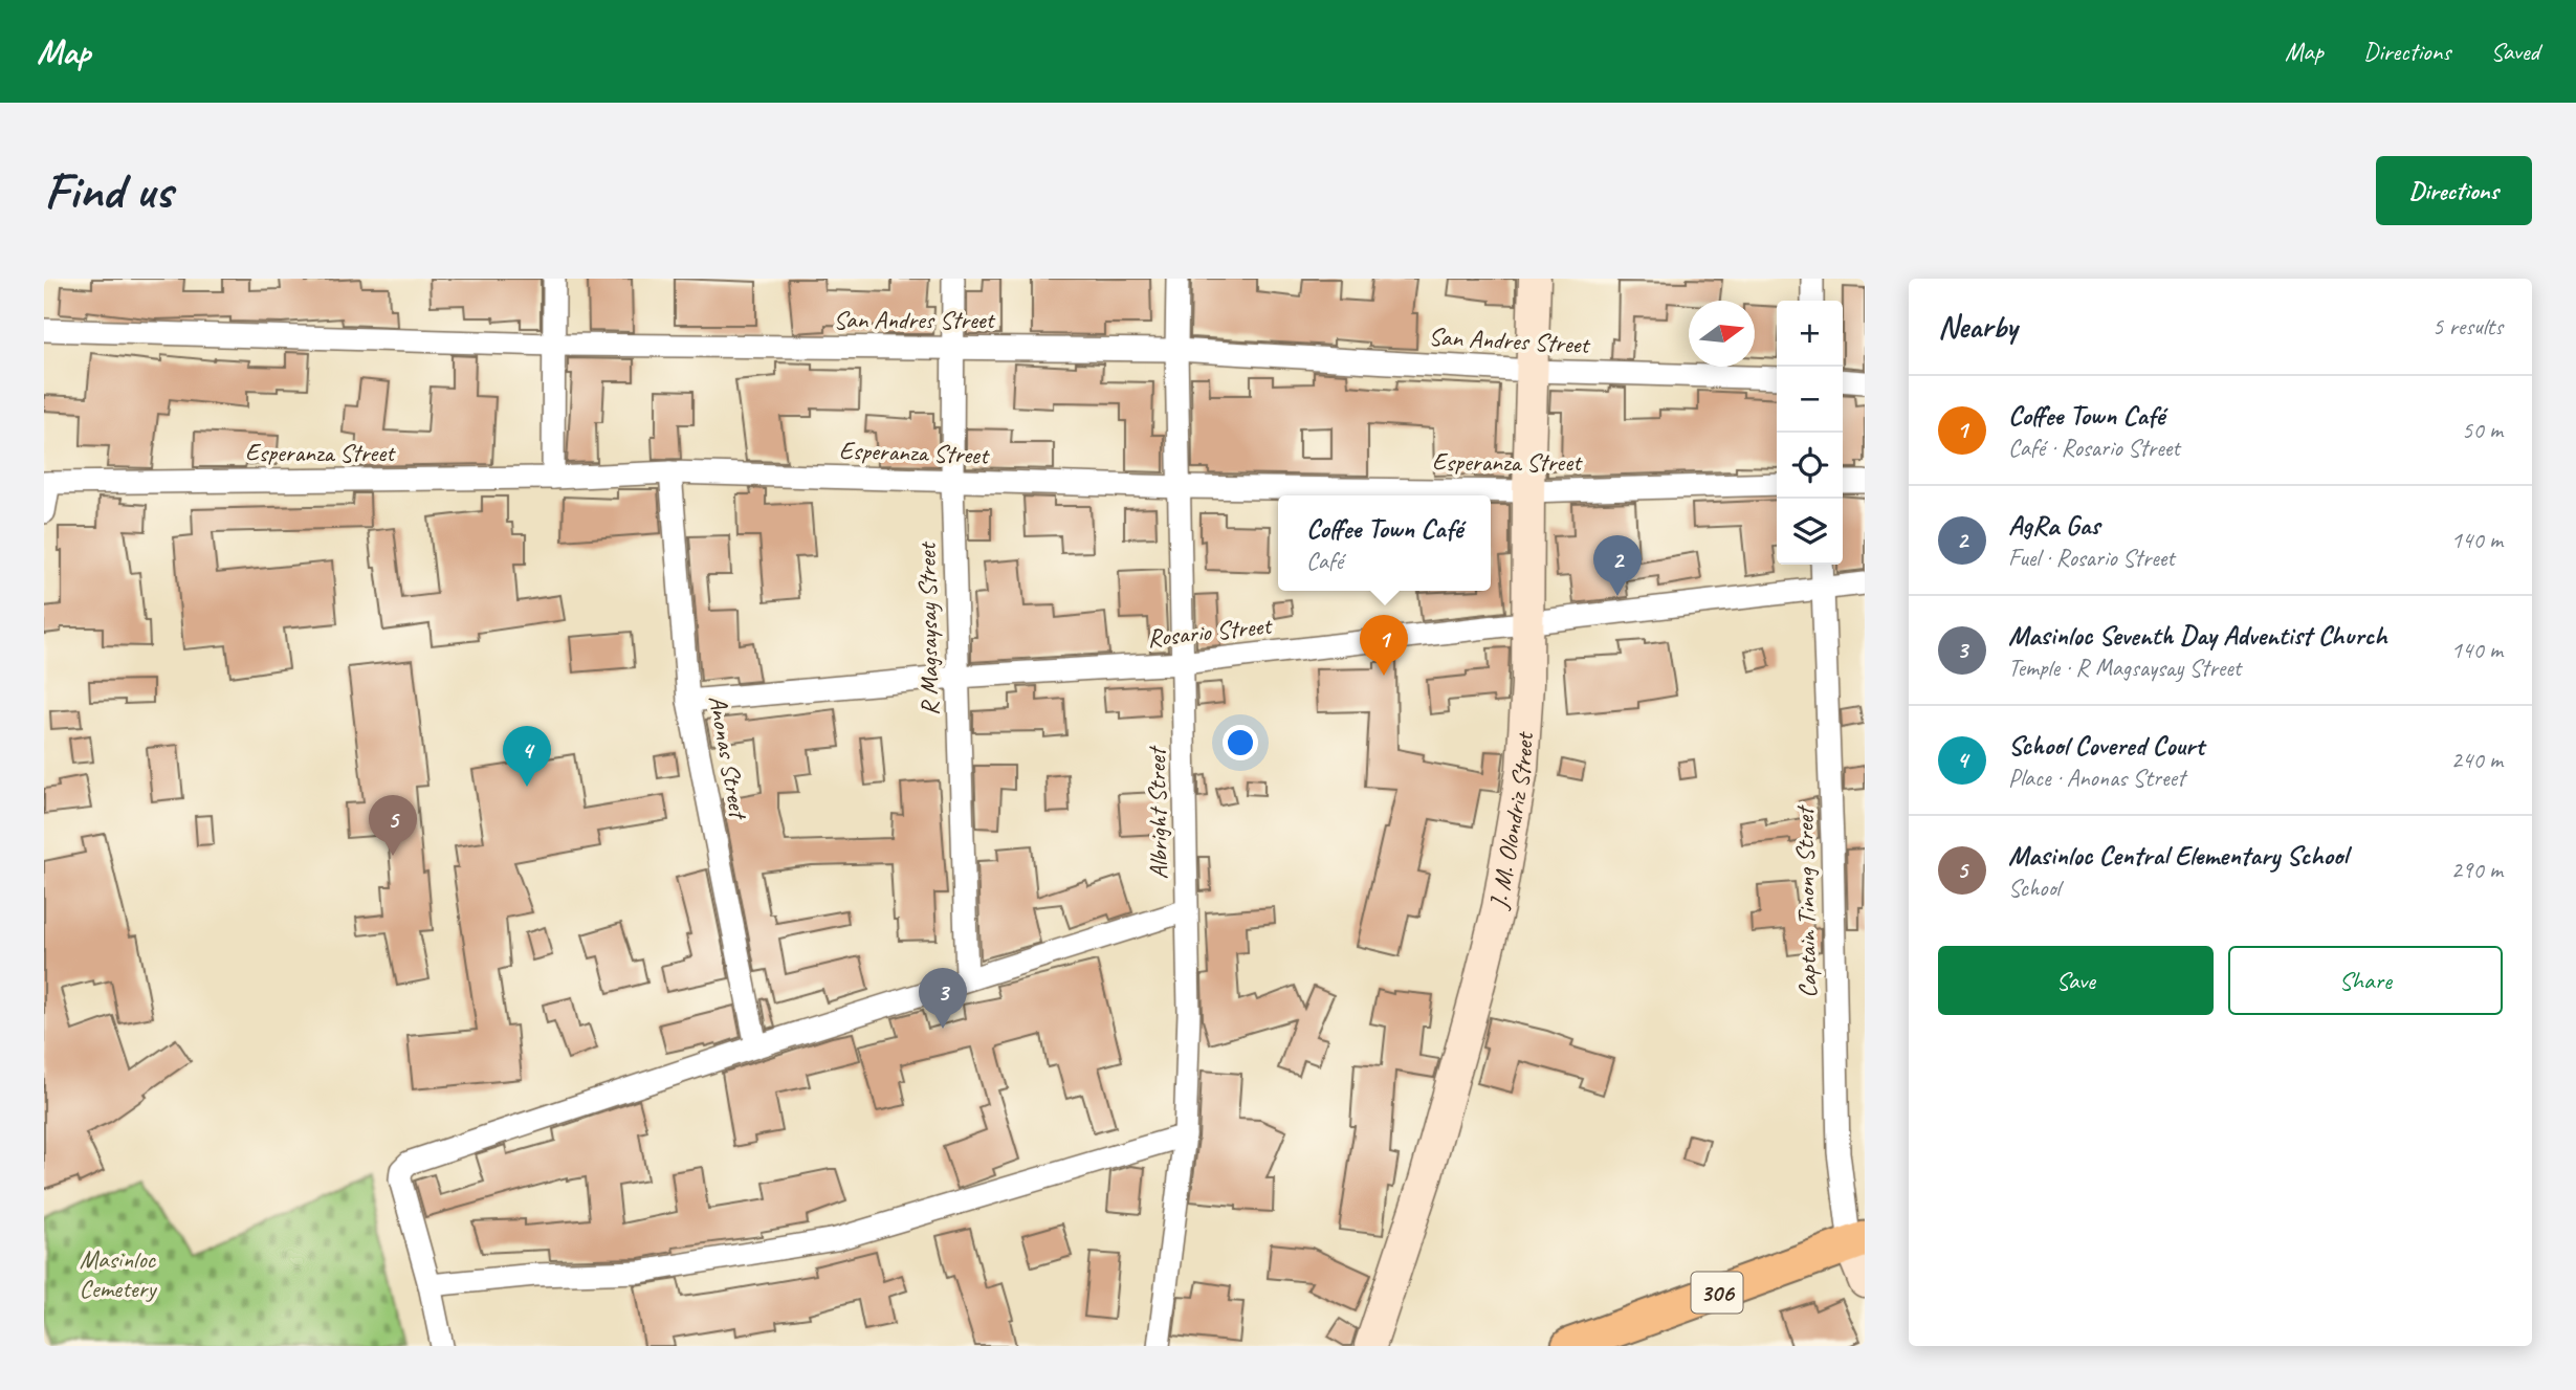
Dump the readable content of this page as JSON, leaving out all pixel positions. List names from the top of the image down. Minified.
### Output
{"streets":{"main road":["306"],"street":["San Andres Street","Esperanza Street","R Magsaysay Street","Rosario Street","Anonas Street","Albright Street","J. M. Olondriz Street","Captain Tinong Street"]},"crossings":[["San Andres Street","R Magsaysay Street"],["San Andres Street","Albright Street"],["San Andres Street","J. M. Olondriz Street"],["Esperanza Street","R Magsaysay Street"],["Esperanza Street","Anonas Street"],["Esperanza Street","Albright Street"],["Esperanza Street","J. M. Olondriz Street"],["R Magsaysay Street","Rosario Street"],["Rosario Street","Anonas Street"],["Rosario Street","Albright Street"],["Rosario Street","J. M. Olondriz Street"],["Rosario Street","Captain Tinong Street"],["Captain Tinong Street","306"]],"parks":["Masinloc Cemetery"],"north":"right","page":{"header":"Map","nav":["Map","Directions","Saved"],"buttons":["Directions",["Save","Share"]],"title":"Find us","heading":["Nearby","5 results"],"map_buttons":["+","−"],"list":[{"mark":"1","name":"Coffee Town Café","note":"Café · Rosario Street","value":"50 m"},{"mark":"2","name":"AgRa Gas","note":"Fuel · Rosario Street","value":"140 m"},{"mark":"3","name":"Masinloc Seventh Day Adventist Church","note":"Temple · R Magsaysay Street","value":"140 m"},{"mark":"4","name":"School Covered Court","note":"Place · Anonas Street","value":"240 m"},{"mark":"5","name":"Masinloc Central Elementary School","note":"School","value":"290 m"}],"popup":["Coffee Town Café","Café"],"pins":["2","1","4","5","3"]}}
